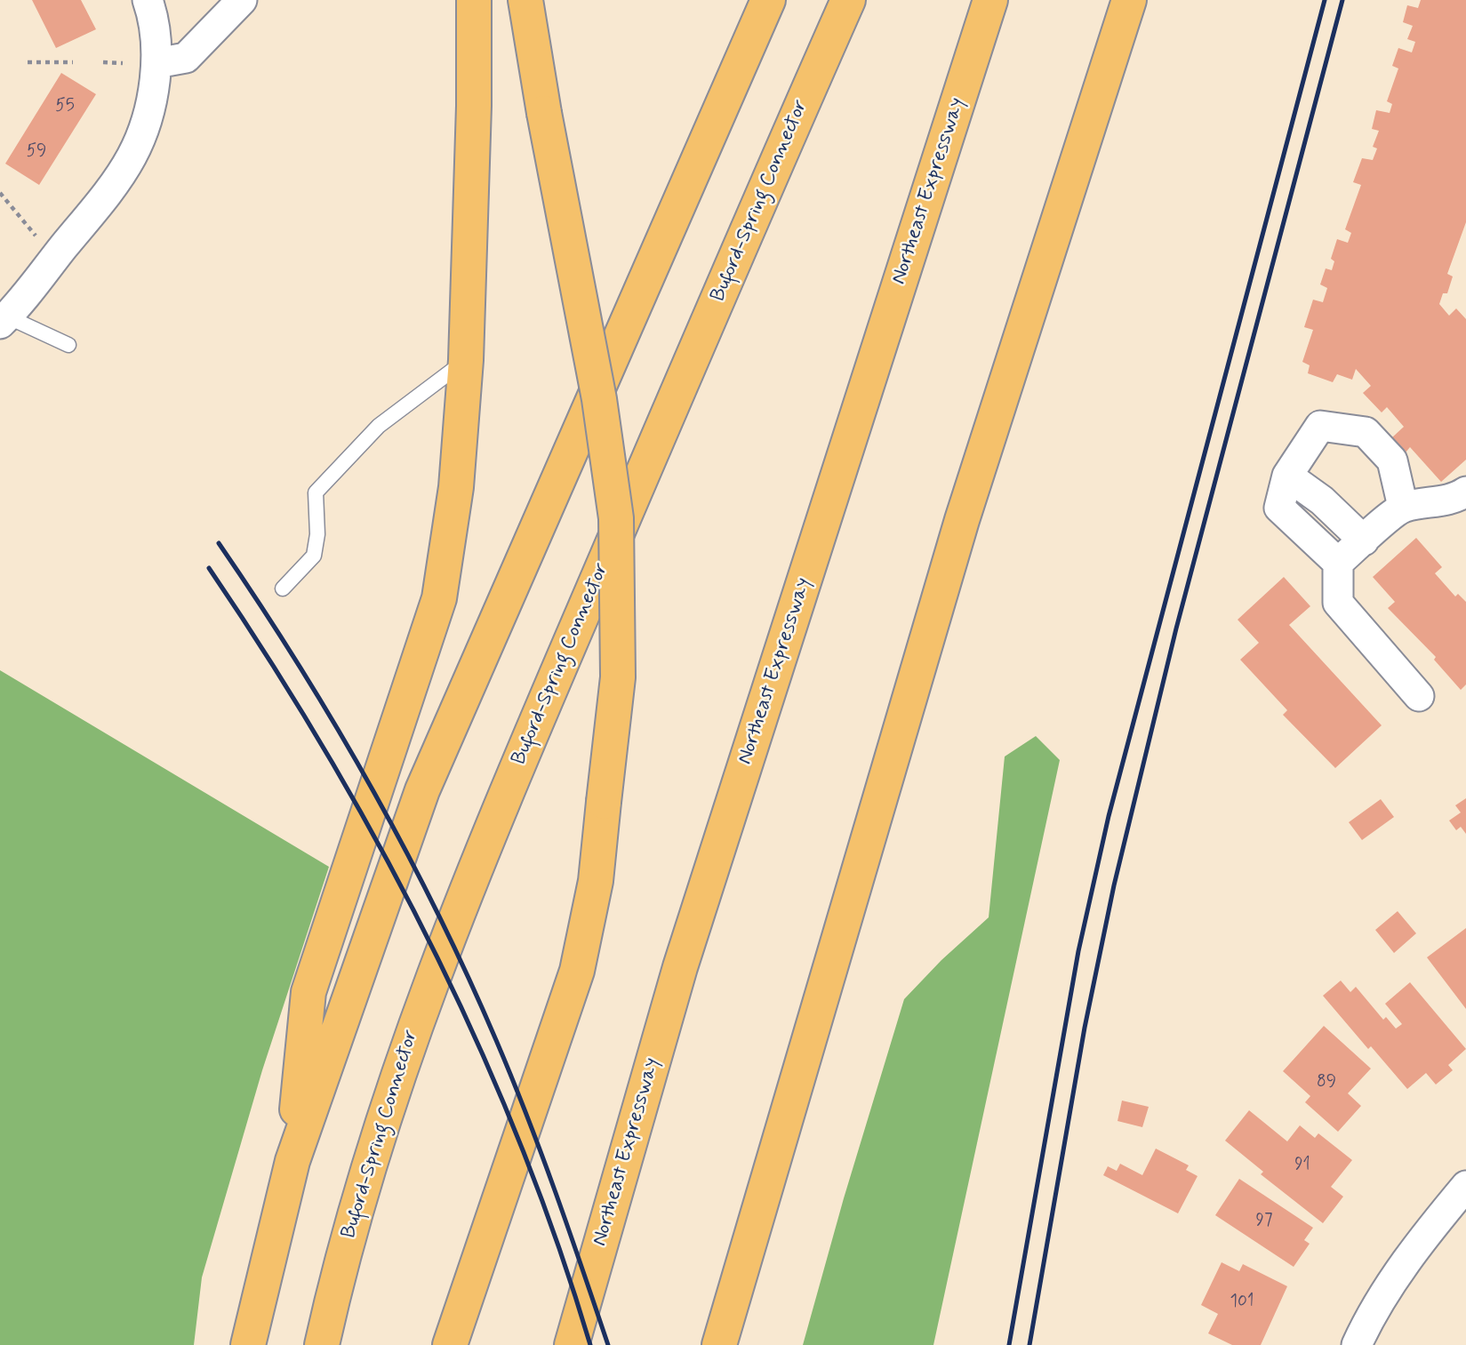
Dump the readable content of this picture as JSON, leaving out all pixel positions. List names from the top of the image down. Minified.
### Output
{"streets":{"highway":["Northeast Expressway","Buford-Spring Connector"]},"house_numbers":["55","59","89","91","97","101"]}
